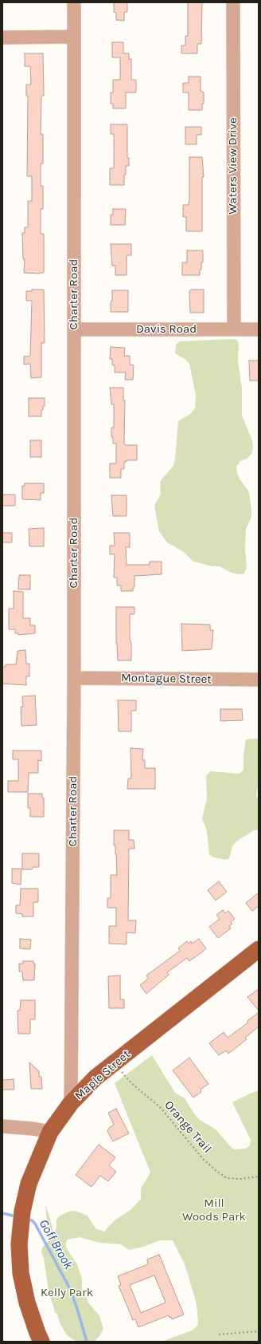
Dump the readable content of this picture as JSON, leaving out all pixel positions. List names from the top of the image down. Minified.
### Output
{"streets":{"main road":["Maple Street"],"street":["Waters View Drive","Charter Road","Davis Road","Montague Street"],"path":["Orange Trail"]},"crossings":[["Waters View Drive","Davis Road"],["Charter Road","Davis Road"],["Charter Road","Montague Street"],["Charter Road","Maple Street"],["Maple Street","Orange Trail"]],"water":["Goff Brook"],"parks":["Mill Woods Park","Kelly Park"]}
